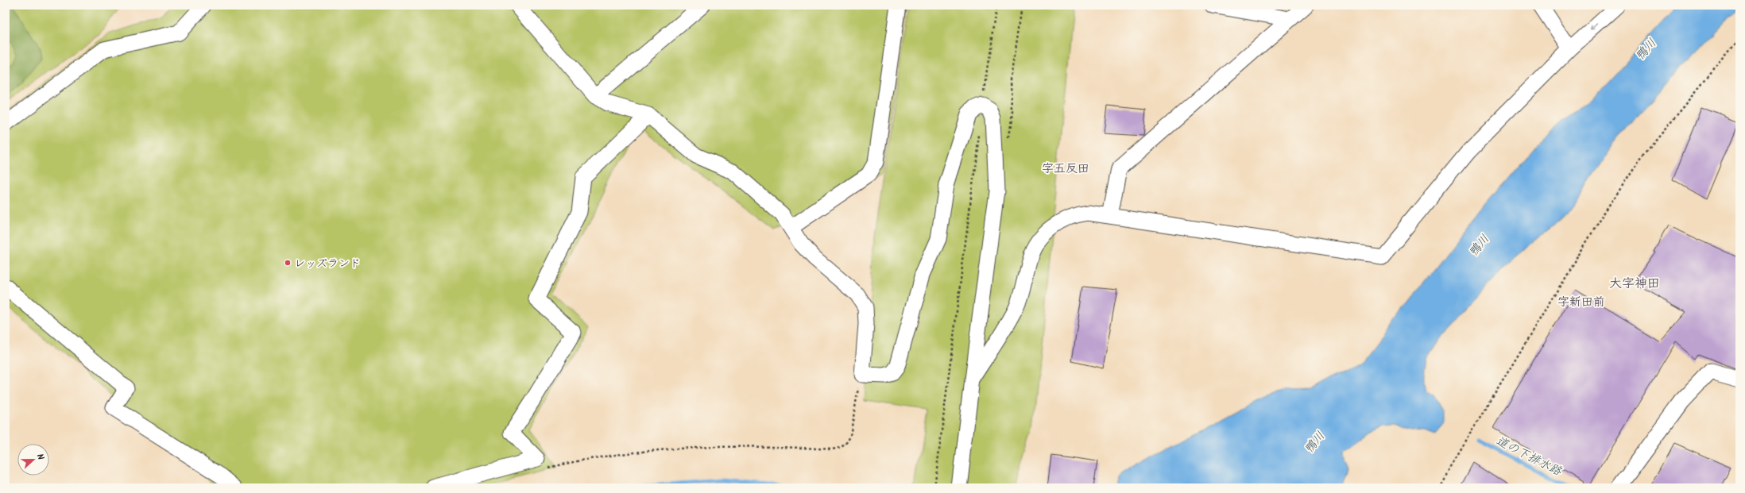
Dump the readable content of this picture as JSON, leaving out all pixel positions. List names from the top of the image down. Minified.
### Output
{"districts":["字五反田","大字神田","字新田前"],"water":["鴨川","道の下排水路"],"places":["レッズランド"],"north":"right"}
